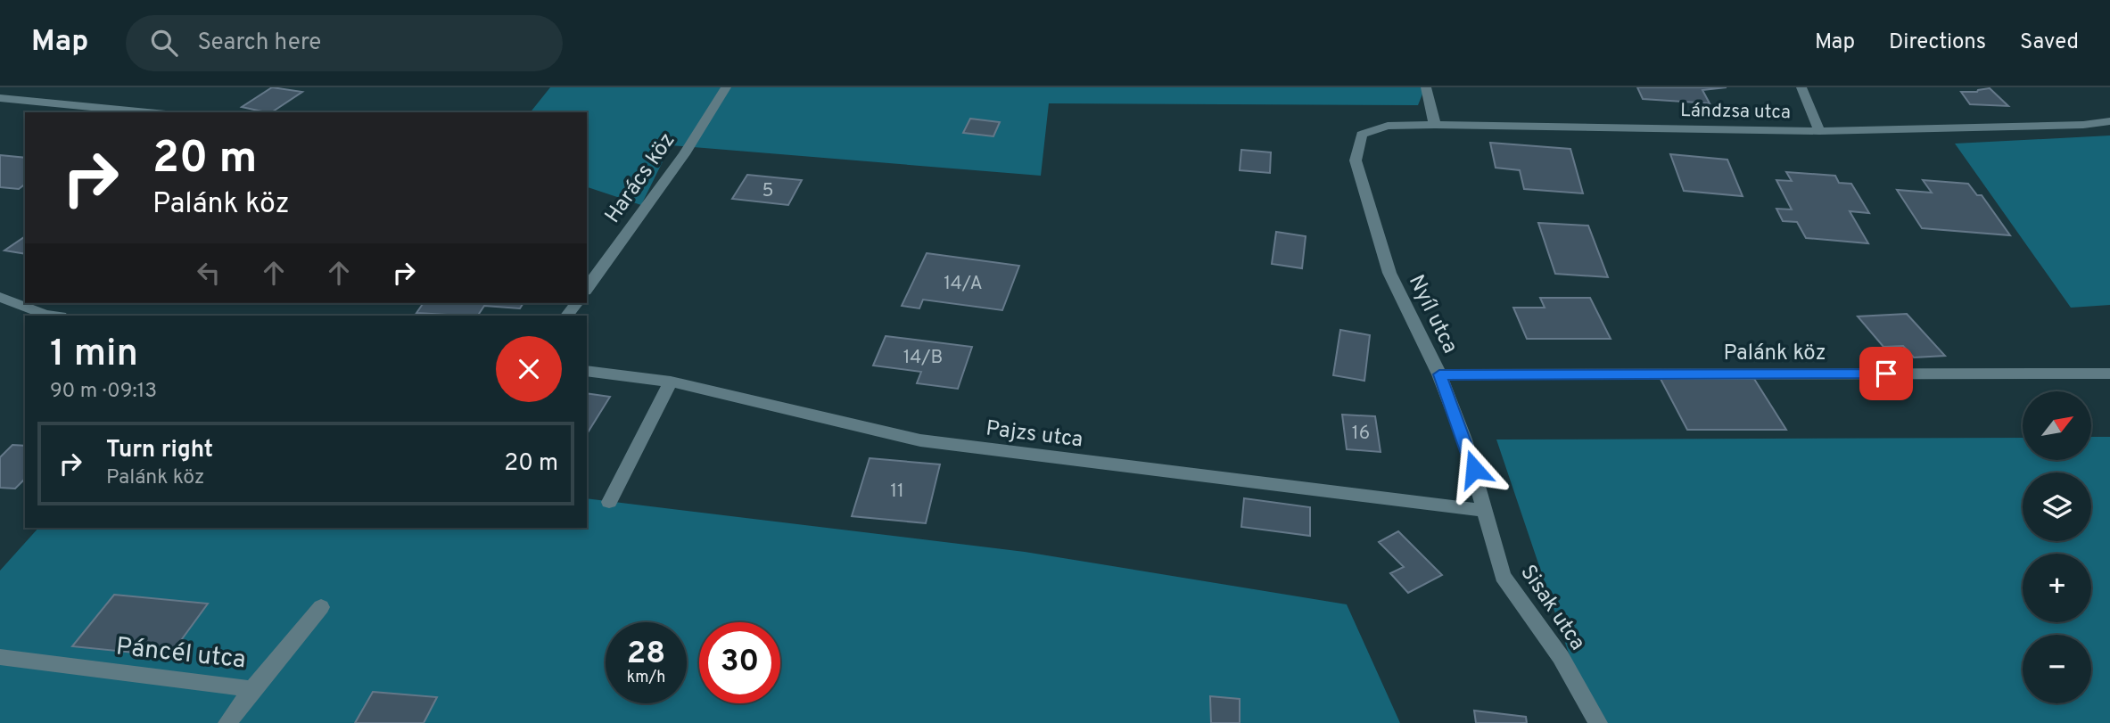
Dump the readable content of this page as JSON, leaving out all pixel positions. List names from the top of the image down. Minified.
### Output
{"streets":{"street":["Lándzsa utca","Harács köz","Nyíl utca","Palánk köz","Pajzs utca","Sisak utca","Páncél utca"]},"crossings":[["Lándzsa utca","Nyíl utca"],["Nyíl utca","Palánk köz"],["Nyíl utca","Pajzs utca"],["Nyíl utca","Sisak utca"],["Pajzs utca","Sisak utca"]],"house_numbers":["5","14/A","14/B","16","11"],"north":"top right","page":{"header":"Map","search":"Search here","nav":["Map","Directions","Saved"],"turn":["20 m","Palánk köz"],"heading":["1 min","90 m · 09:13"],"map_buttons":["+","−"],"list":[{"name":"Turn right","note":"Palánk köz","value":"20 m"}],"speed":"28 km/h","limit":"30"}}
